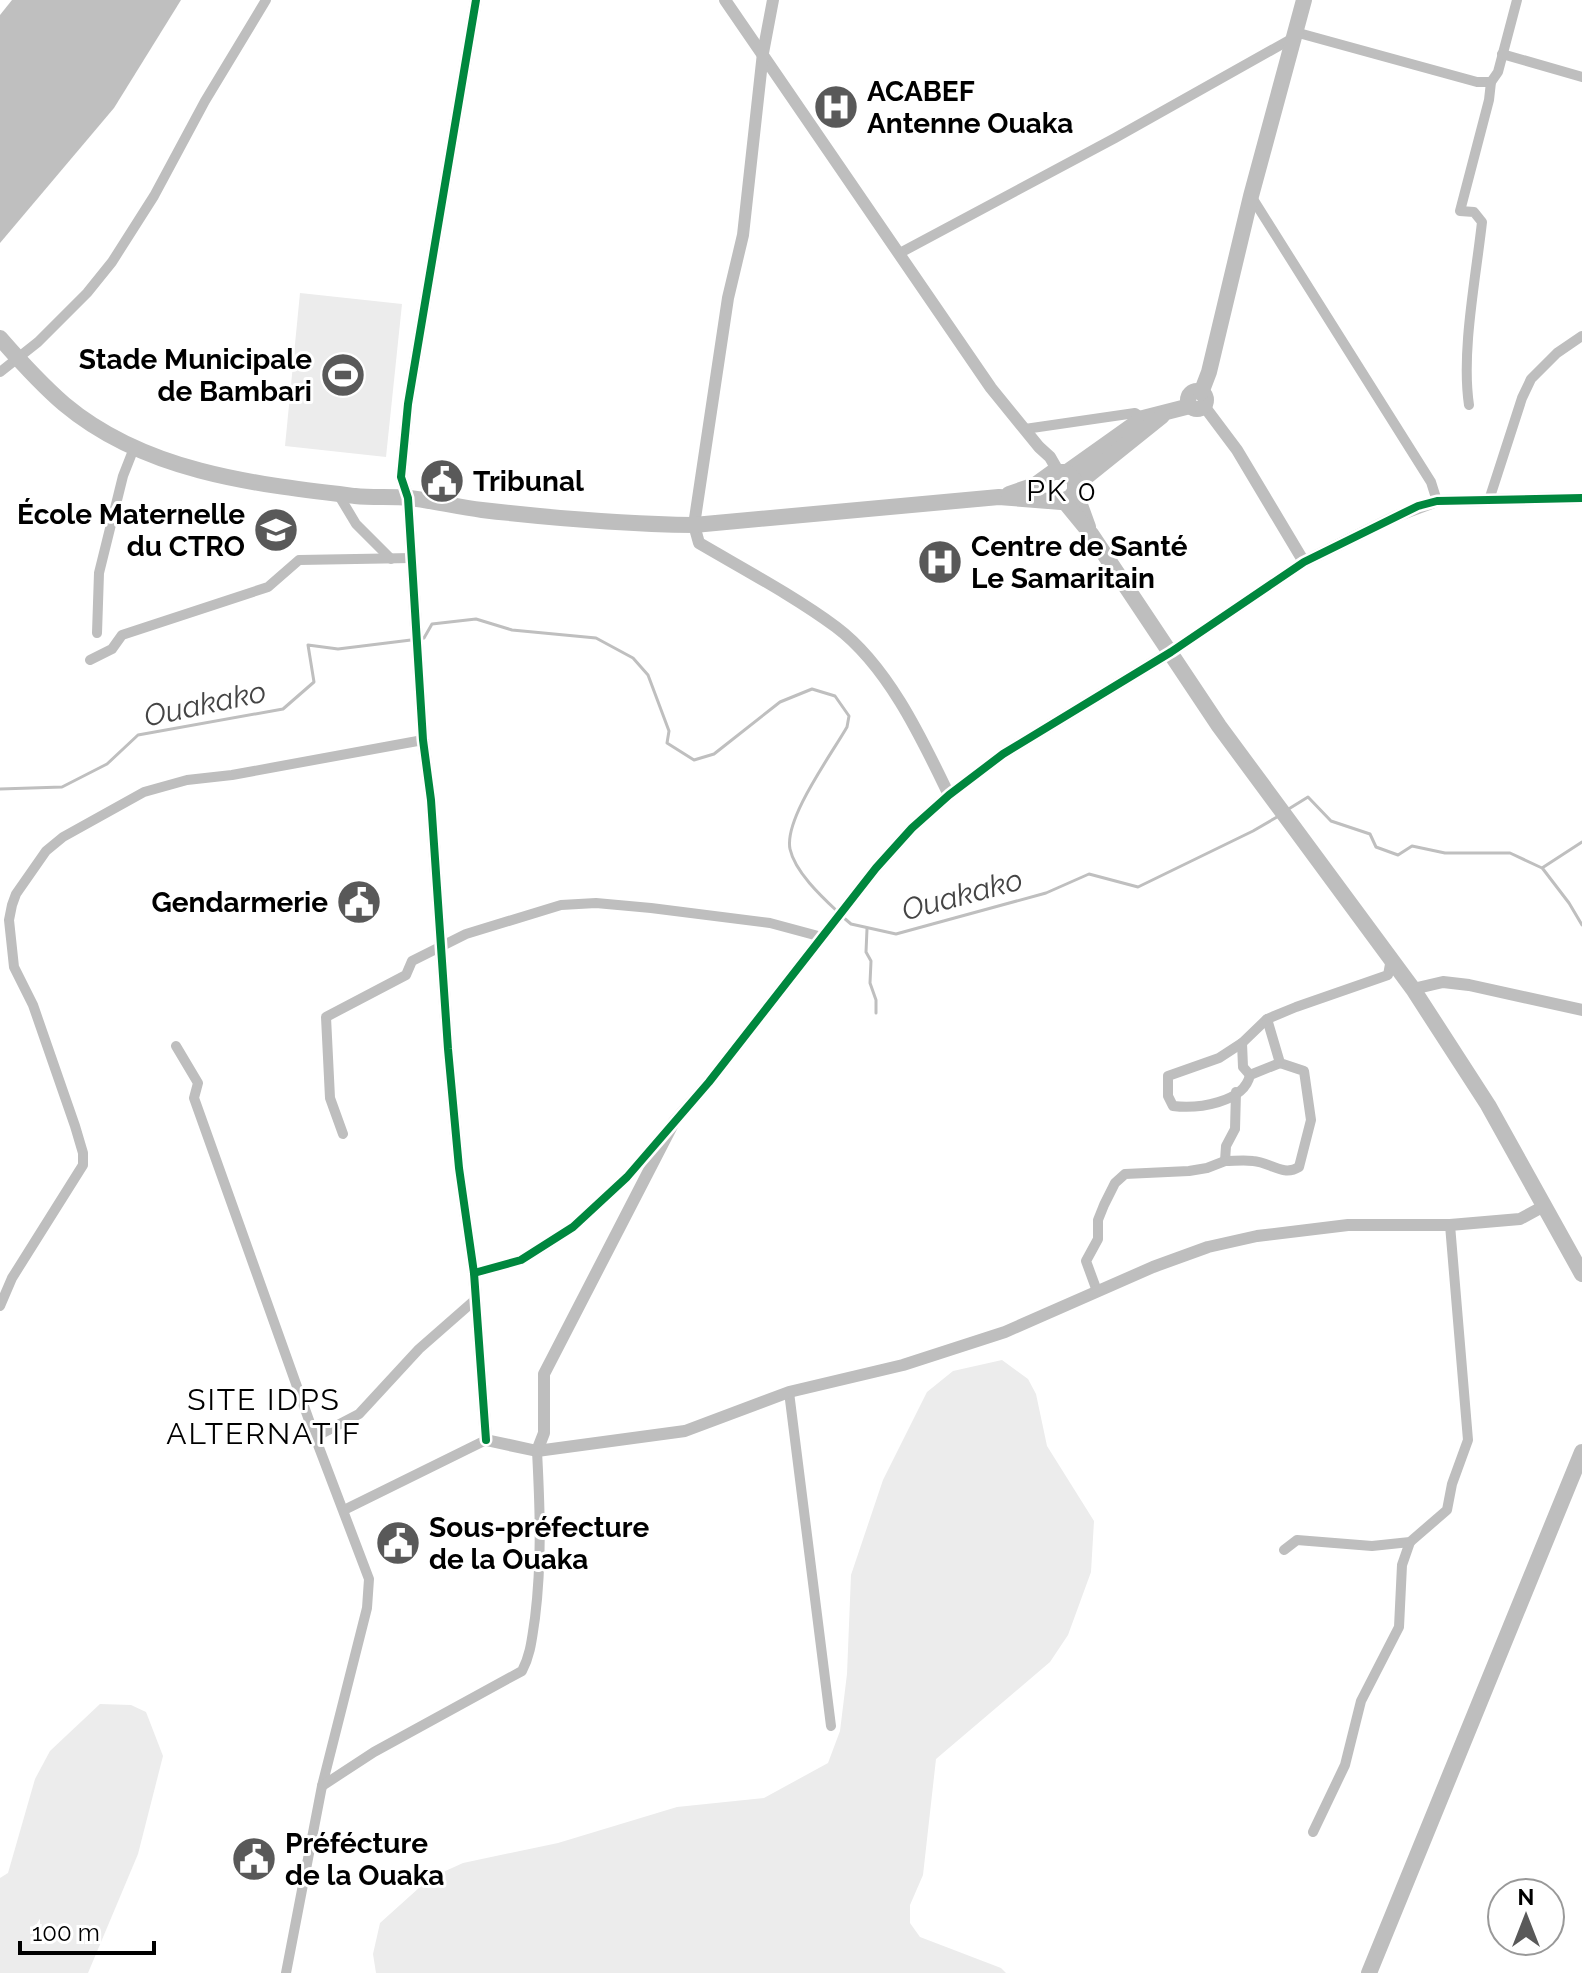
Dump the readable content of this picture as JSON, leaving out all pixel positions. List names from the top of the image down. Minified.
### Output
{"districts":["PK 0","SITE IDPS ALTERNATIF"],"water":["Ouakako"],"places":{"hospital":["ACABEF Antenne Ouaka","Centre de Santé Le Samaritain"],"sports":["Stade Municipale de Bambari"],"public building":["Tribunal","Gendarmerie","Sous-préfecture de la Ouaka","Préfécture de la Ouaka"],"school or university":["École Maternelle du CTRO"]},"scale_bar":"100 m","north":"top"}
